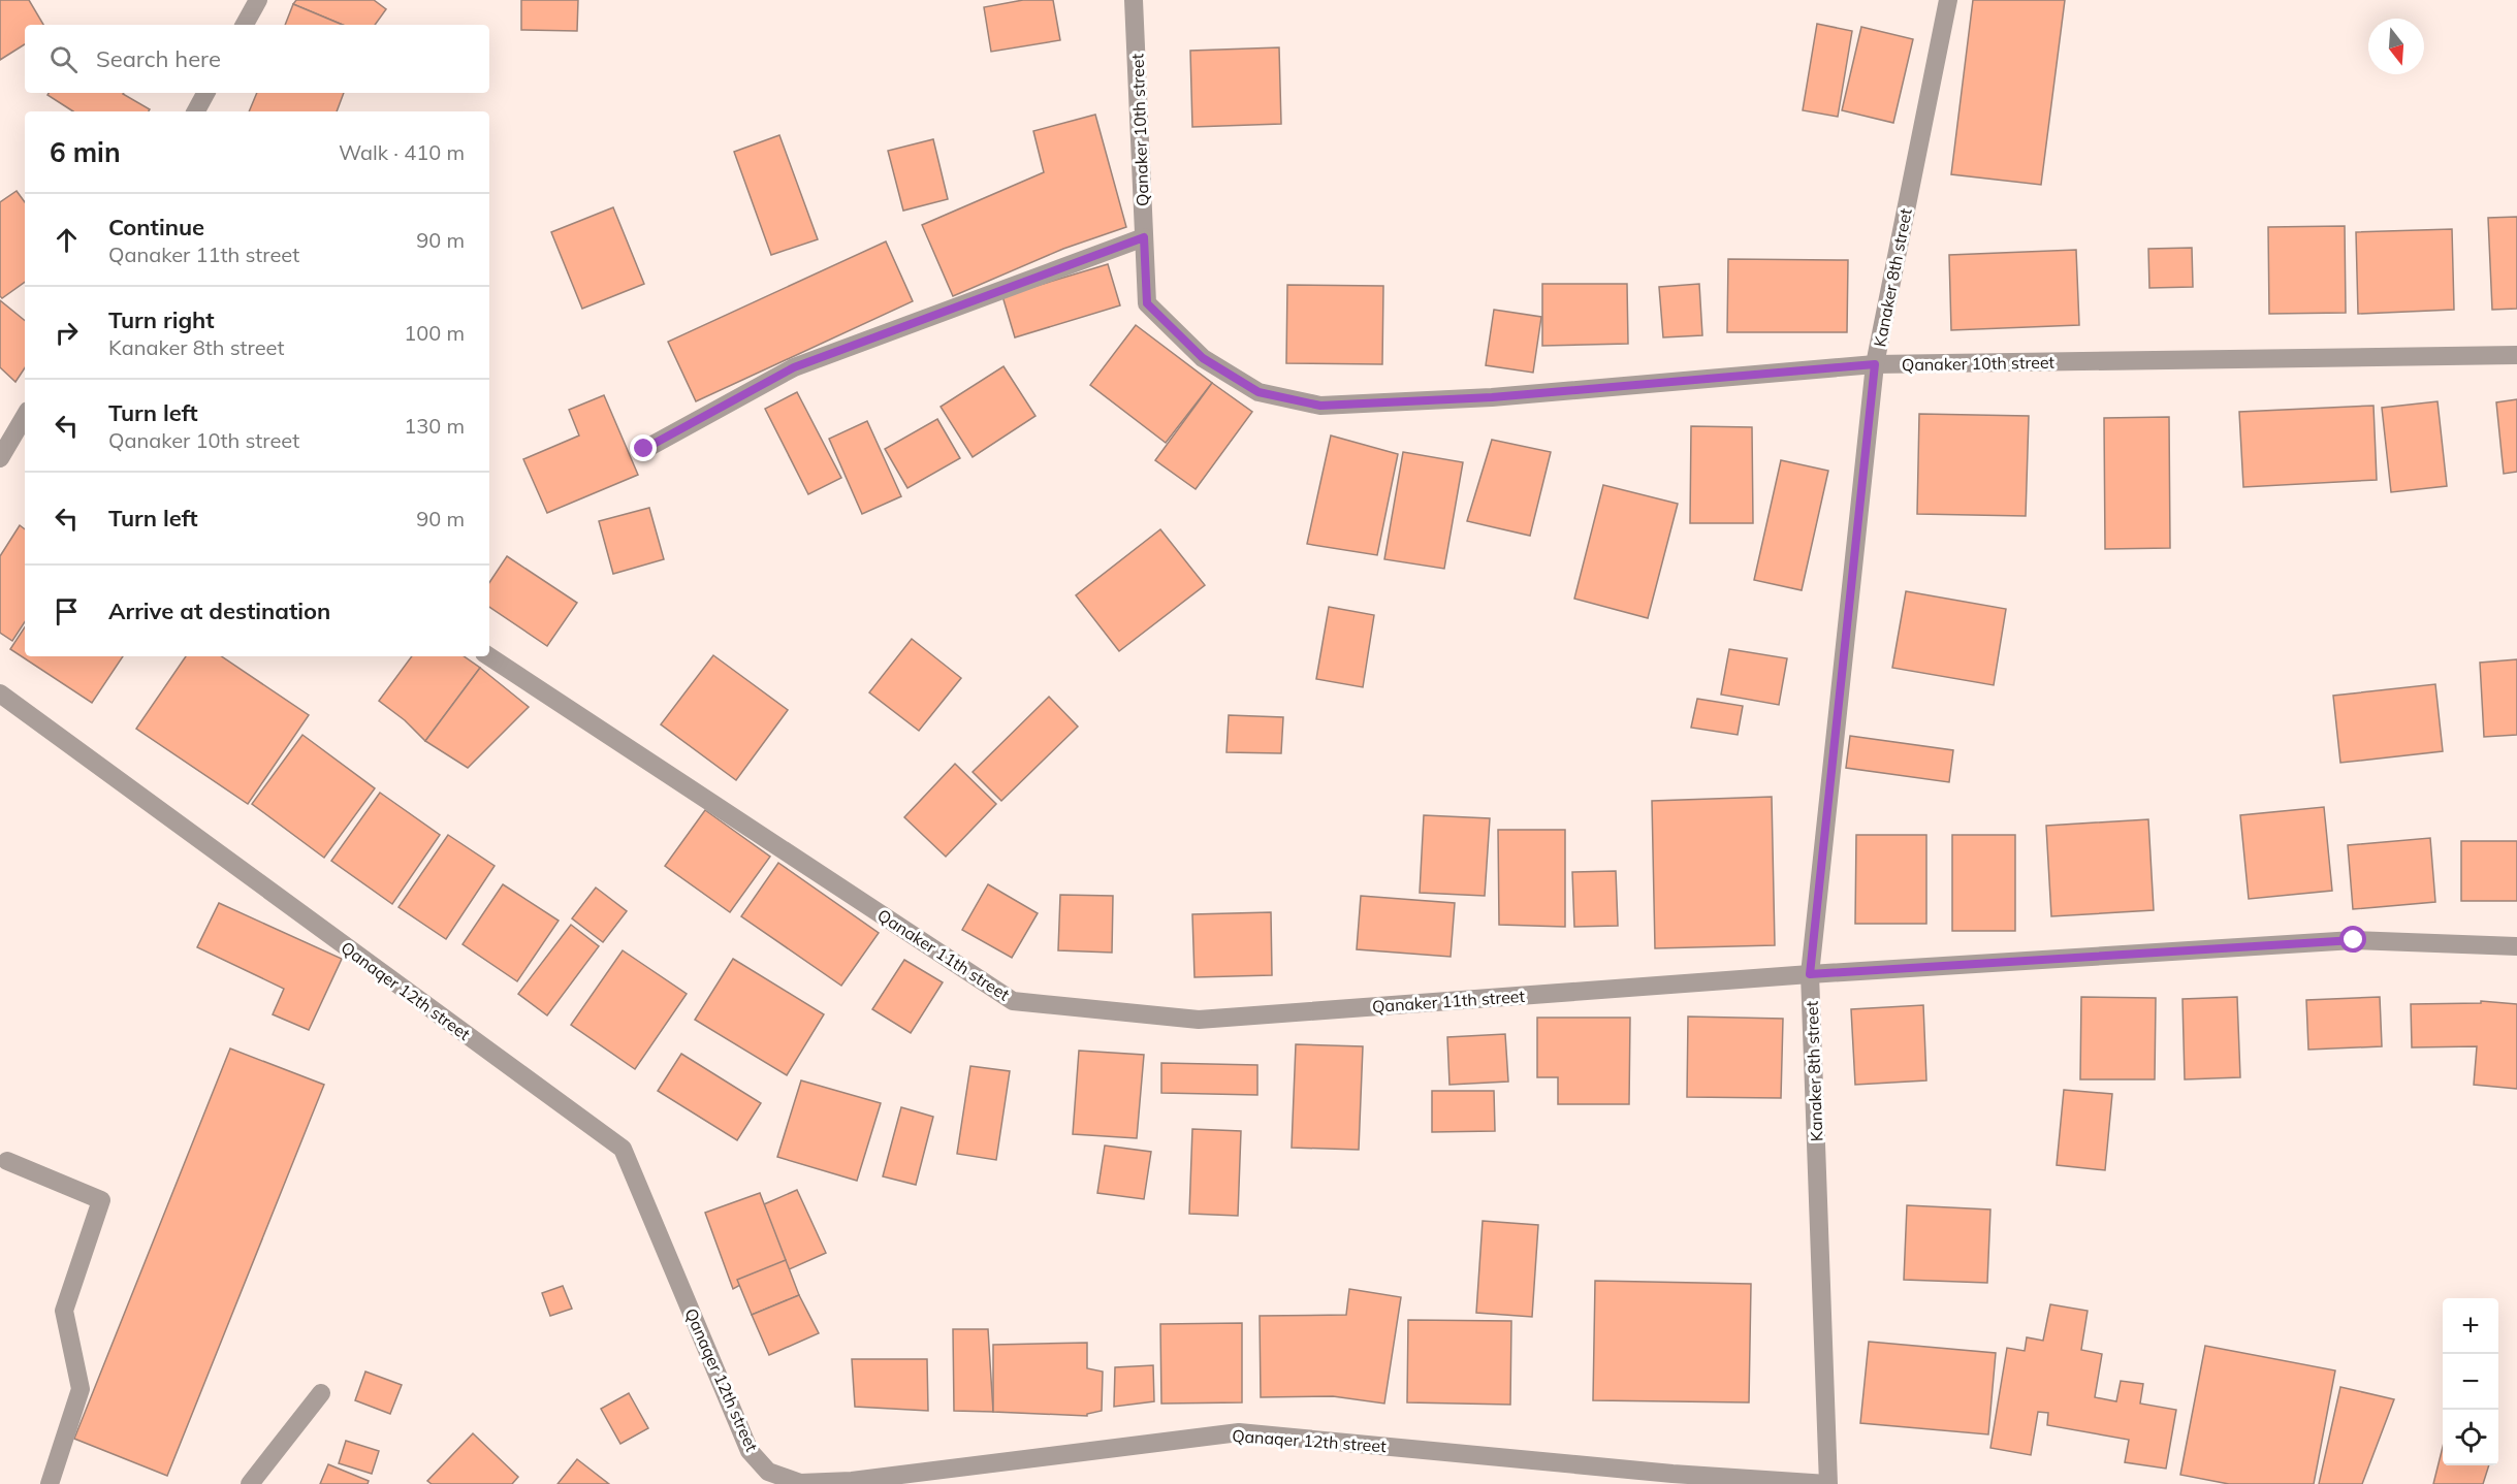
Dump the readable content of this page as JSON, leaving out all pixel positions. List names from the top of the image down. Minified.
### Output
{"streets":{"street":["Qanaker 10th street","Kanaker 8th street","Qanaker 11th street","Qanaqer 12th street"]},"crossings":[["Qanaker 10th street","Kanaker 8th street"],["Kanaker 8th street","Qanaker 11th street"],["Kanaker 8th street","Qanaqer 12th street"]],"north":"bottom","page":{"search":"Search here","heading":["6 min","Walk · 410 m"],"list":[["Continue","Qanaker 11th street","90 m"],["Turn right","Kanaker 8th street","100 m"],["Turn left","Qanaker 10th street","130 m"],["Turn left","90 m"],"Arrive at destination"],"map_buttons":["+","−"]}}
